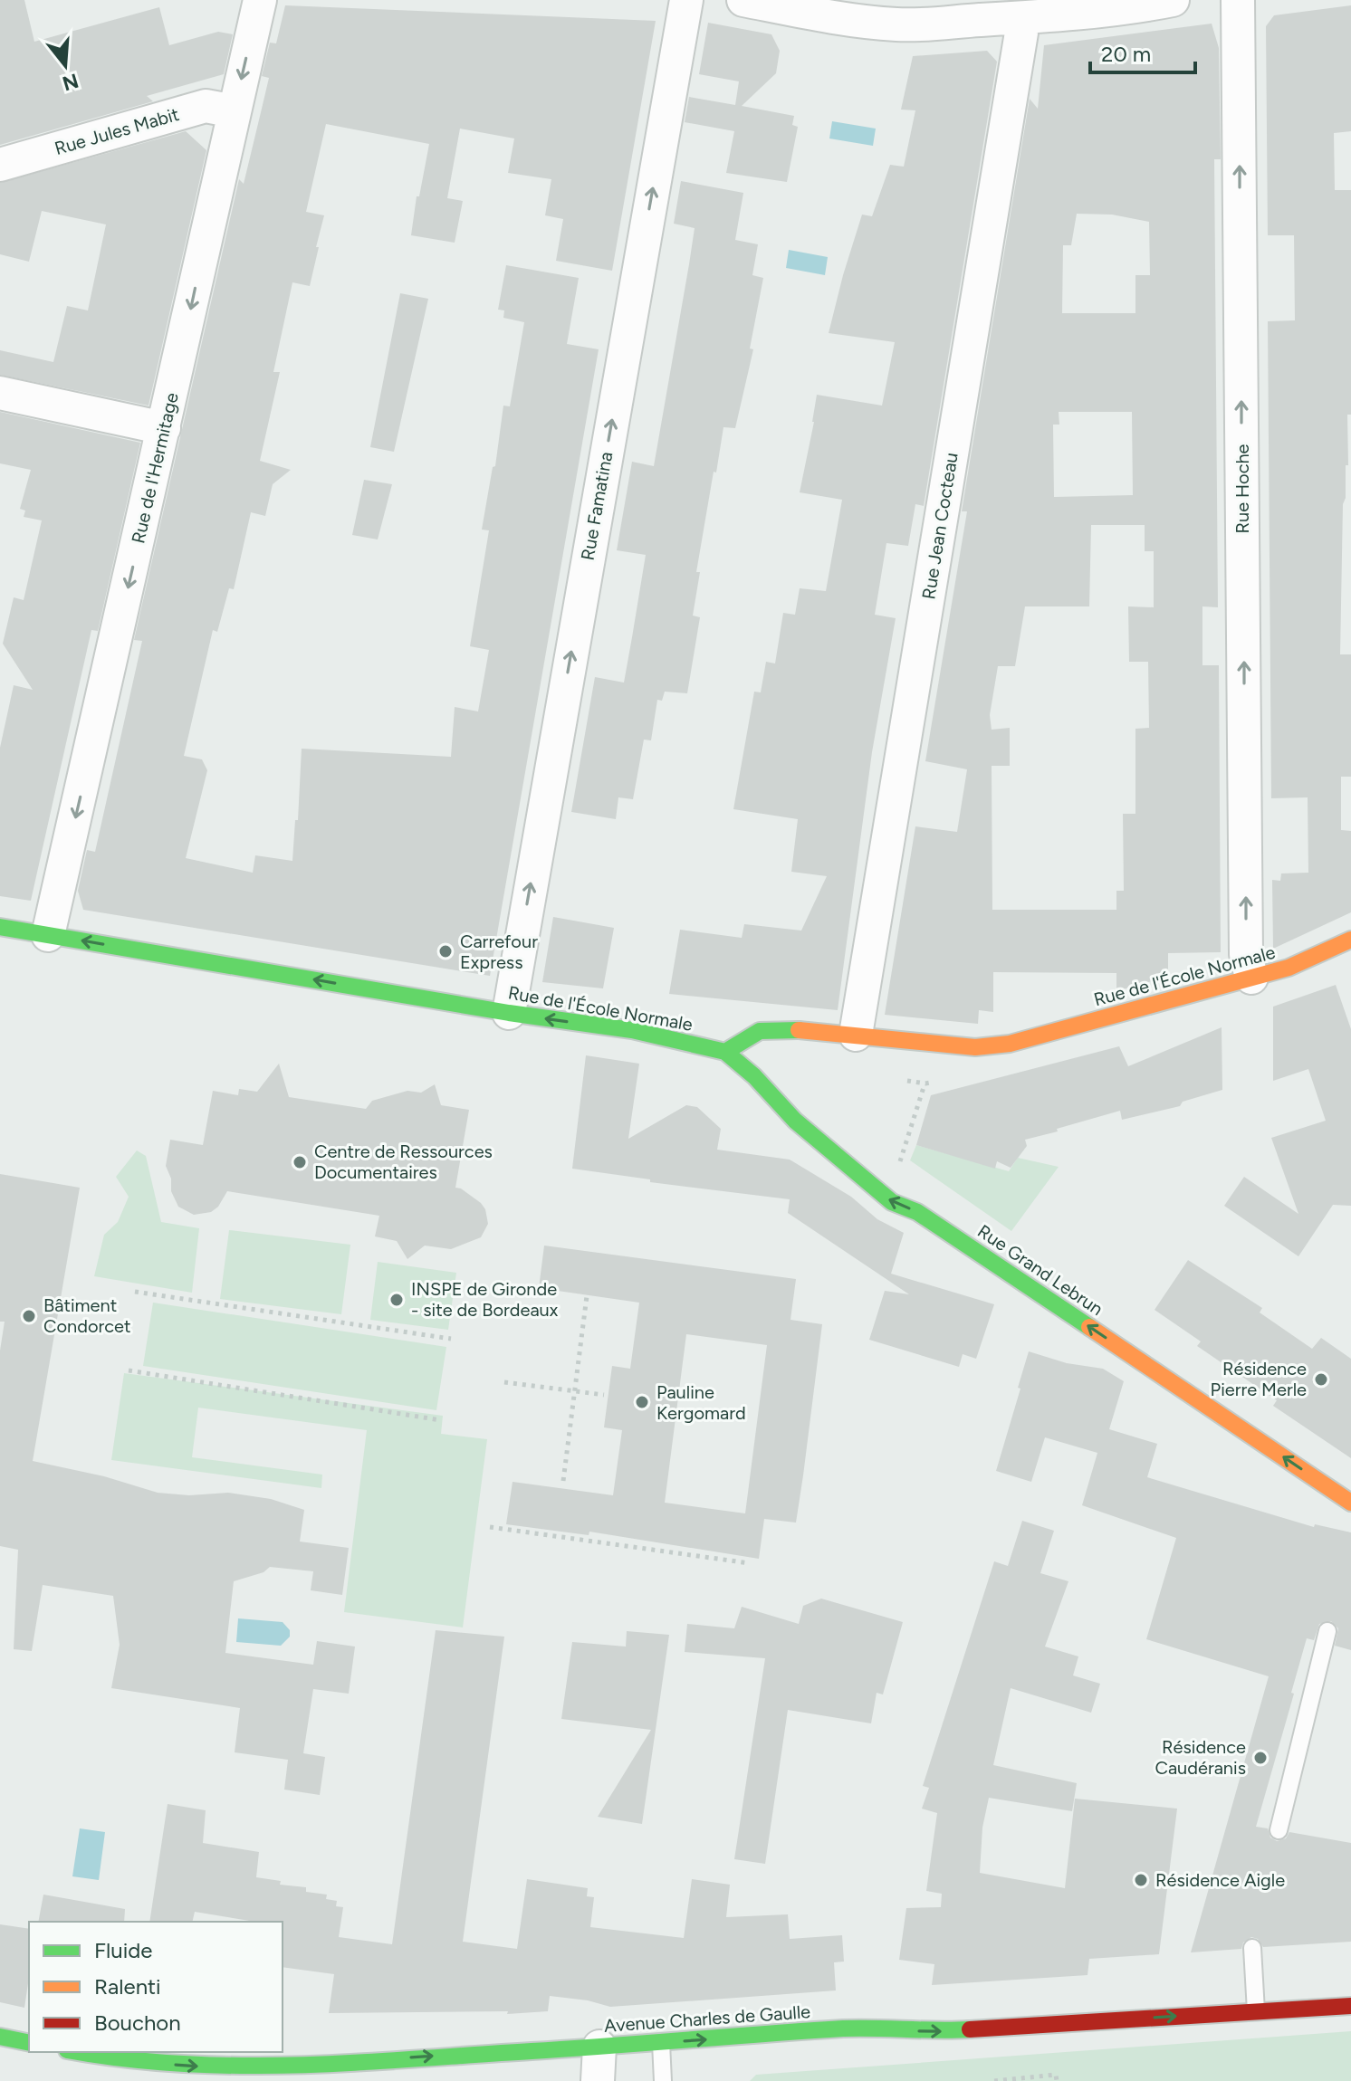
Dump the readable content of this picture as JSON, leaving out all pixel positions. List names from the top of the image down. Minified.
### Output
{"streets":{"main road":["Rue de l'École Normale","Rue Grand Lebrun","Avenue Charles de Gaulle"],"street":["Rue Jules Mabit","Rue de l'Hermitage","Rue Hoche","Rue Famatina","Rue Jean Cocteau"]},"crossings":[["Rue Jules Mabit","Rue de l'Hermitage"],["Rue de l'Hermitage","Rue de l'École Normale"],["Rue Hoche","Rue de l'École Normale"],["Rue Famatina","Rue de l'École Normale"],["Rue Jean Cocteau","Rue de l'École Normale"],["Rue de l'École Normale","Rue Grand Lebrun"]],"one_way":["Rue de l'Hermitage","Rue Hoche","Rue Famatina","Rue de l'École Normale","Rue Grand Lebrun","Avenue Charles de Gaulle"],"places":["Carrefour Express","Centre de Ressources Documentaires","INSPE de Gironde - site de Bordeaux","Bâtiment Condorcet","Résidence Pierre Merle","Pauline Kergomard","Résidence Caudéranis","Résidence Aigle"],"legend":["Fluide","Ralenti","Bouchon"],"scale_bar":"20 m","north":"bottom"}
